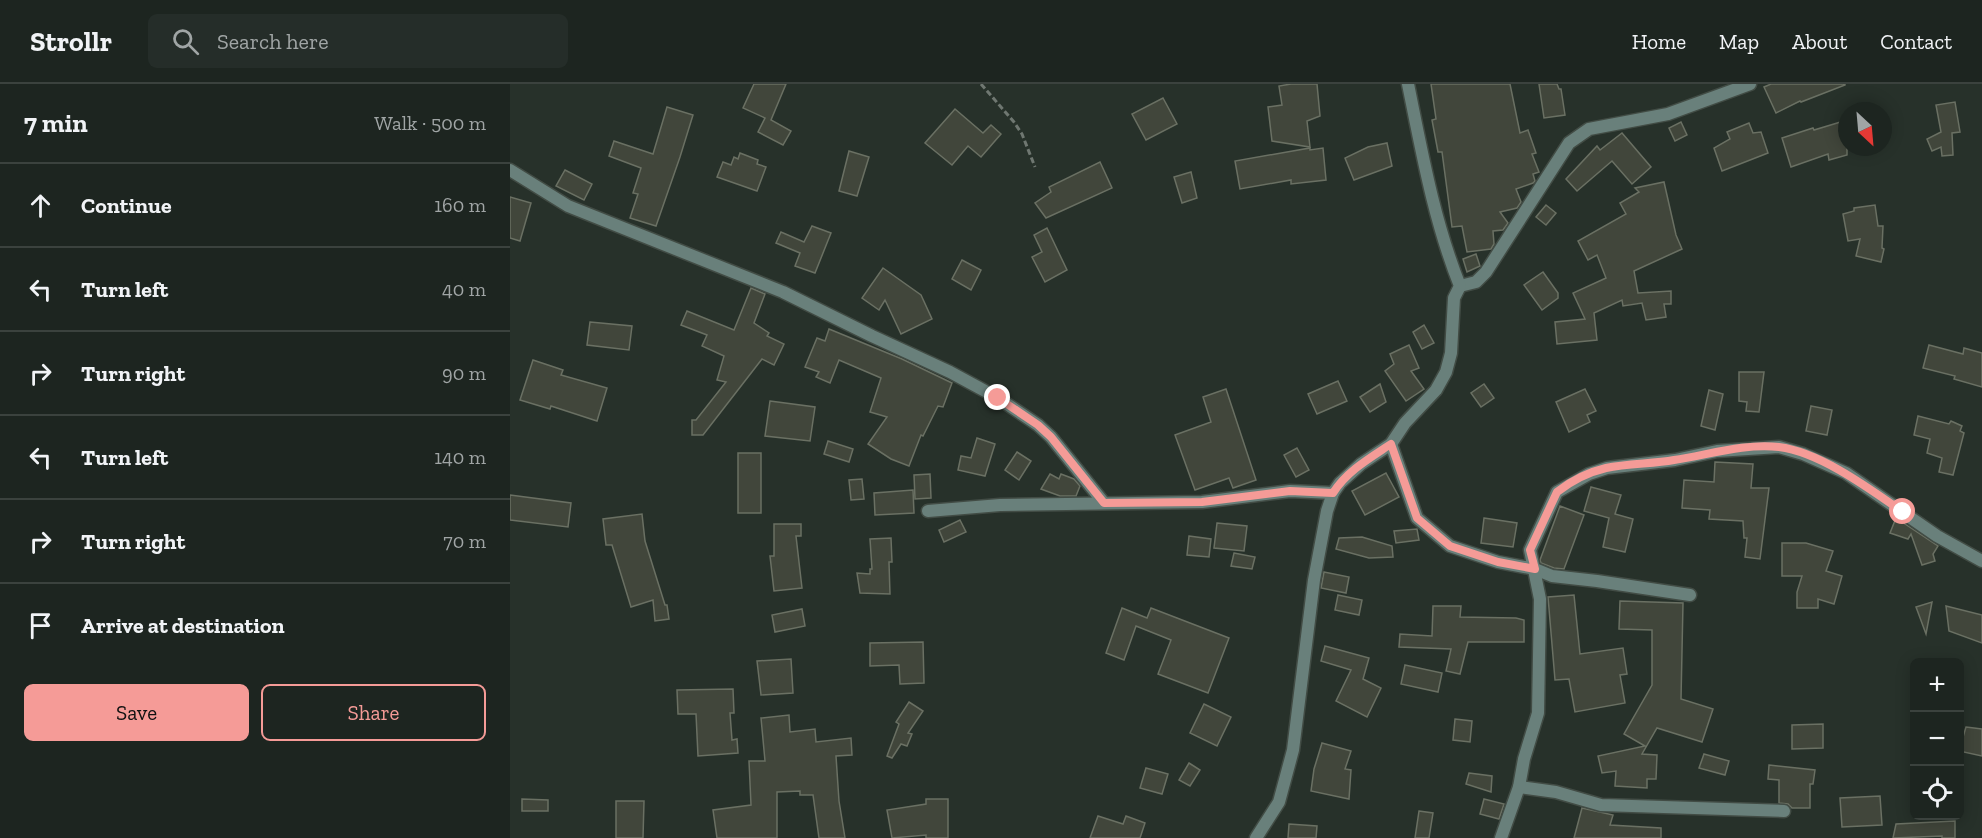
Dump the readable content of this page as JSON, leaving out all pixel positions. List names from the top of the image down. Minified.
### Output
{"north":"bottom right","page":{"header":"Strollr","search":"Search here","nav":["Home","Map","About","Contact"],"heading":["7 min","Walk · 500 m"],"list":[["Continue","160 m"],["Turn left","40 m"],["Turn right","90 m"],["Turn left","140 m"],["Turn right","70 m"],"Arrive at destination"],"map_buttons":["+","−"],"buttons":["Save","Share"]}}
